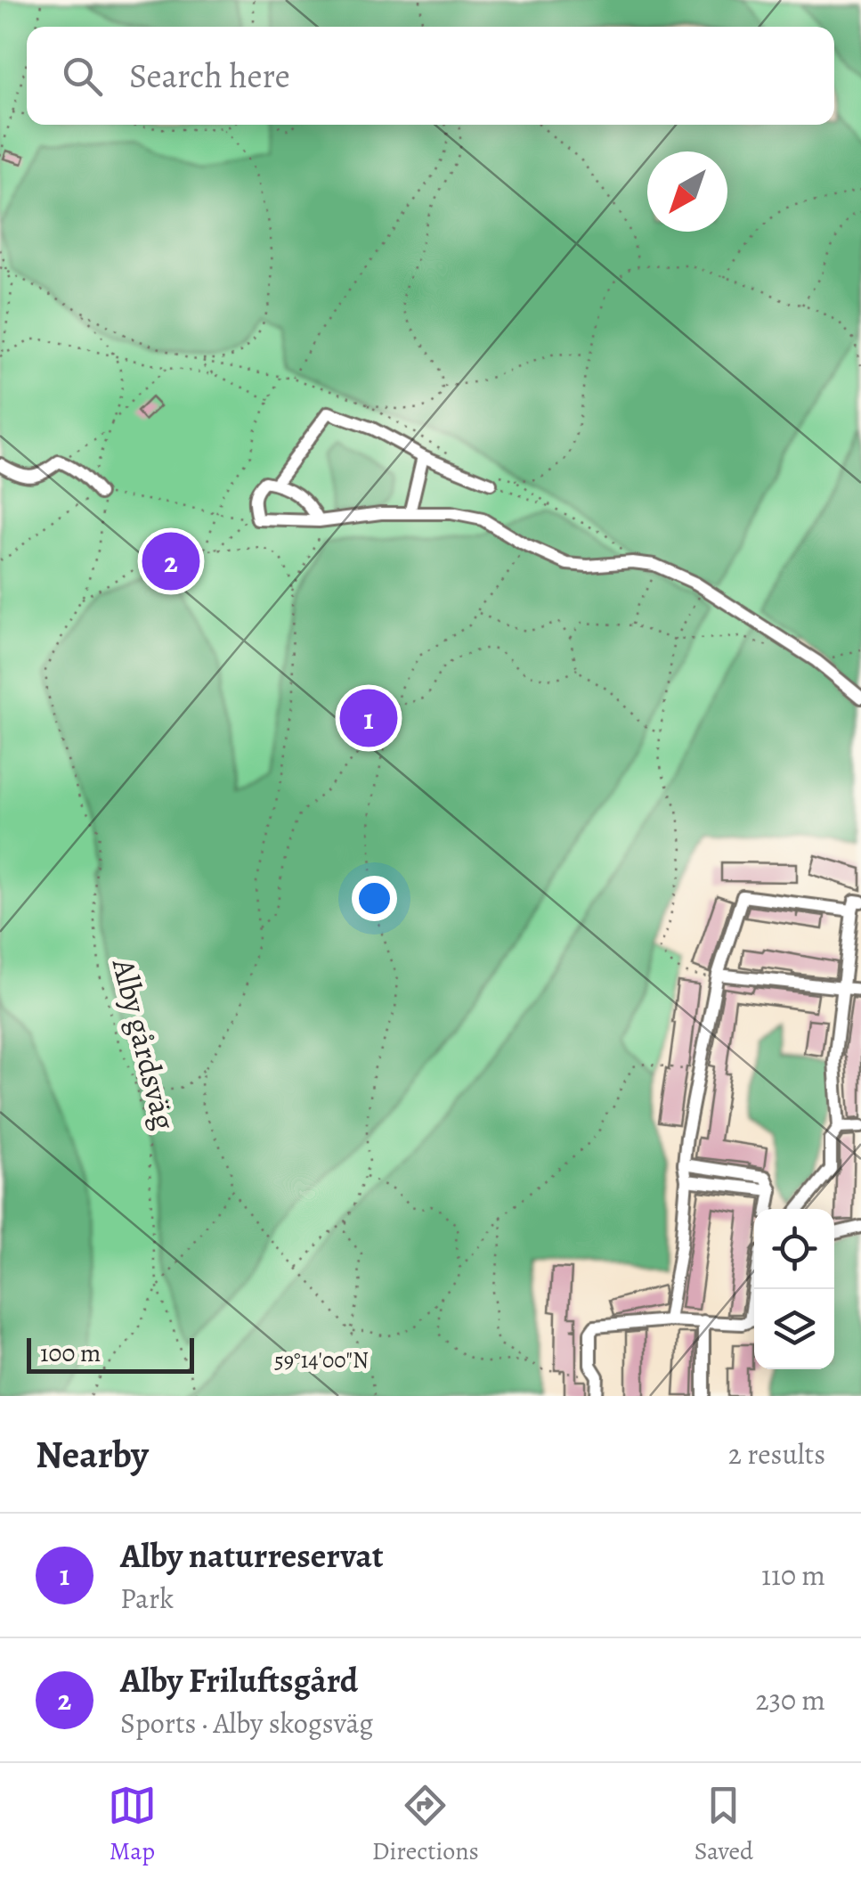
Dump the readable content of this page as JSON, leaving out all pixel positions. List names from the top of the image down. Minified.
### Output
{"streets":{"path":["Alby gårdsväg"]},"scale_bar":"100 m","north":"bottom left","page":{"search":"Search here","pins":["2","1"],"scale":"100 m","heading":["Nearby","2 results"],"list":[{"mark":"1","name":"Alby naturreservat","note":"Park","value":"110 m"},{"mark":"2","name":"Alby Friluftsgård","note":"Sports · Alby skogsväg","value":"230 m"}],"nav":["Map","Directions","Saved"]},"coordinates":["59°14'00\"N"]}
